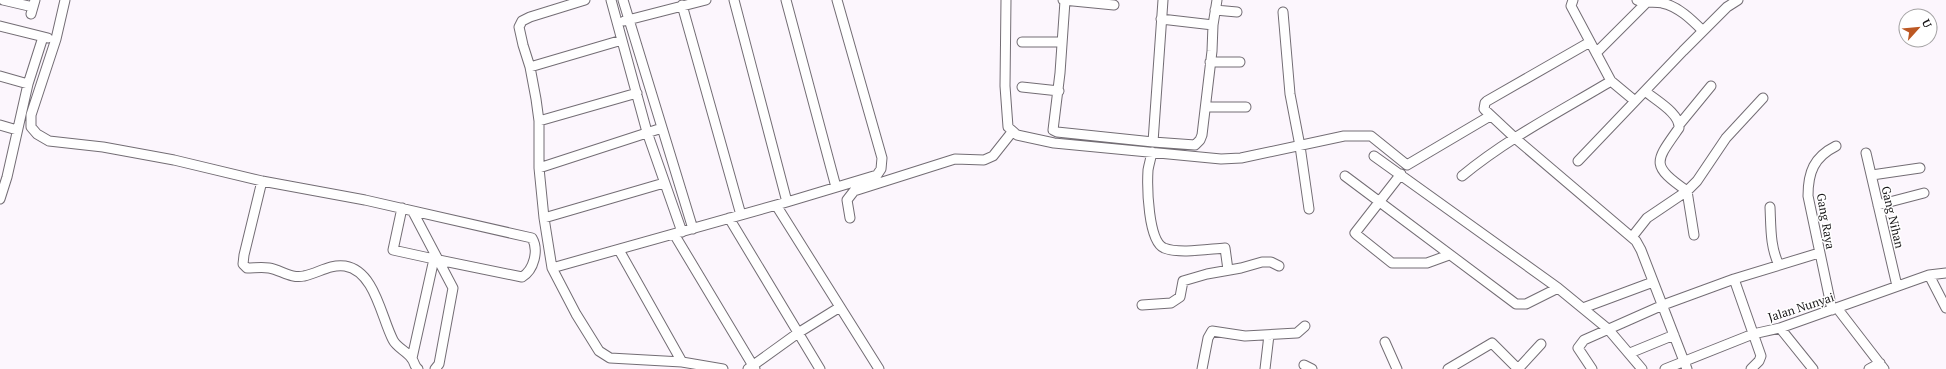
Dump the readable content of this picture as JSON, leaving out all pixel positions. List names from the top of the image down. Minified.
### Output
{"streets":{"street":["Gang Nihan","Gang Raya","Jalan Nunyai"]},"crossings":[["Gang Nihan","Jalan Nunyai"],["Gang Raya","Jalan Nunyai"]],"north":"top right"}
